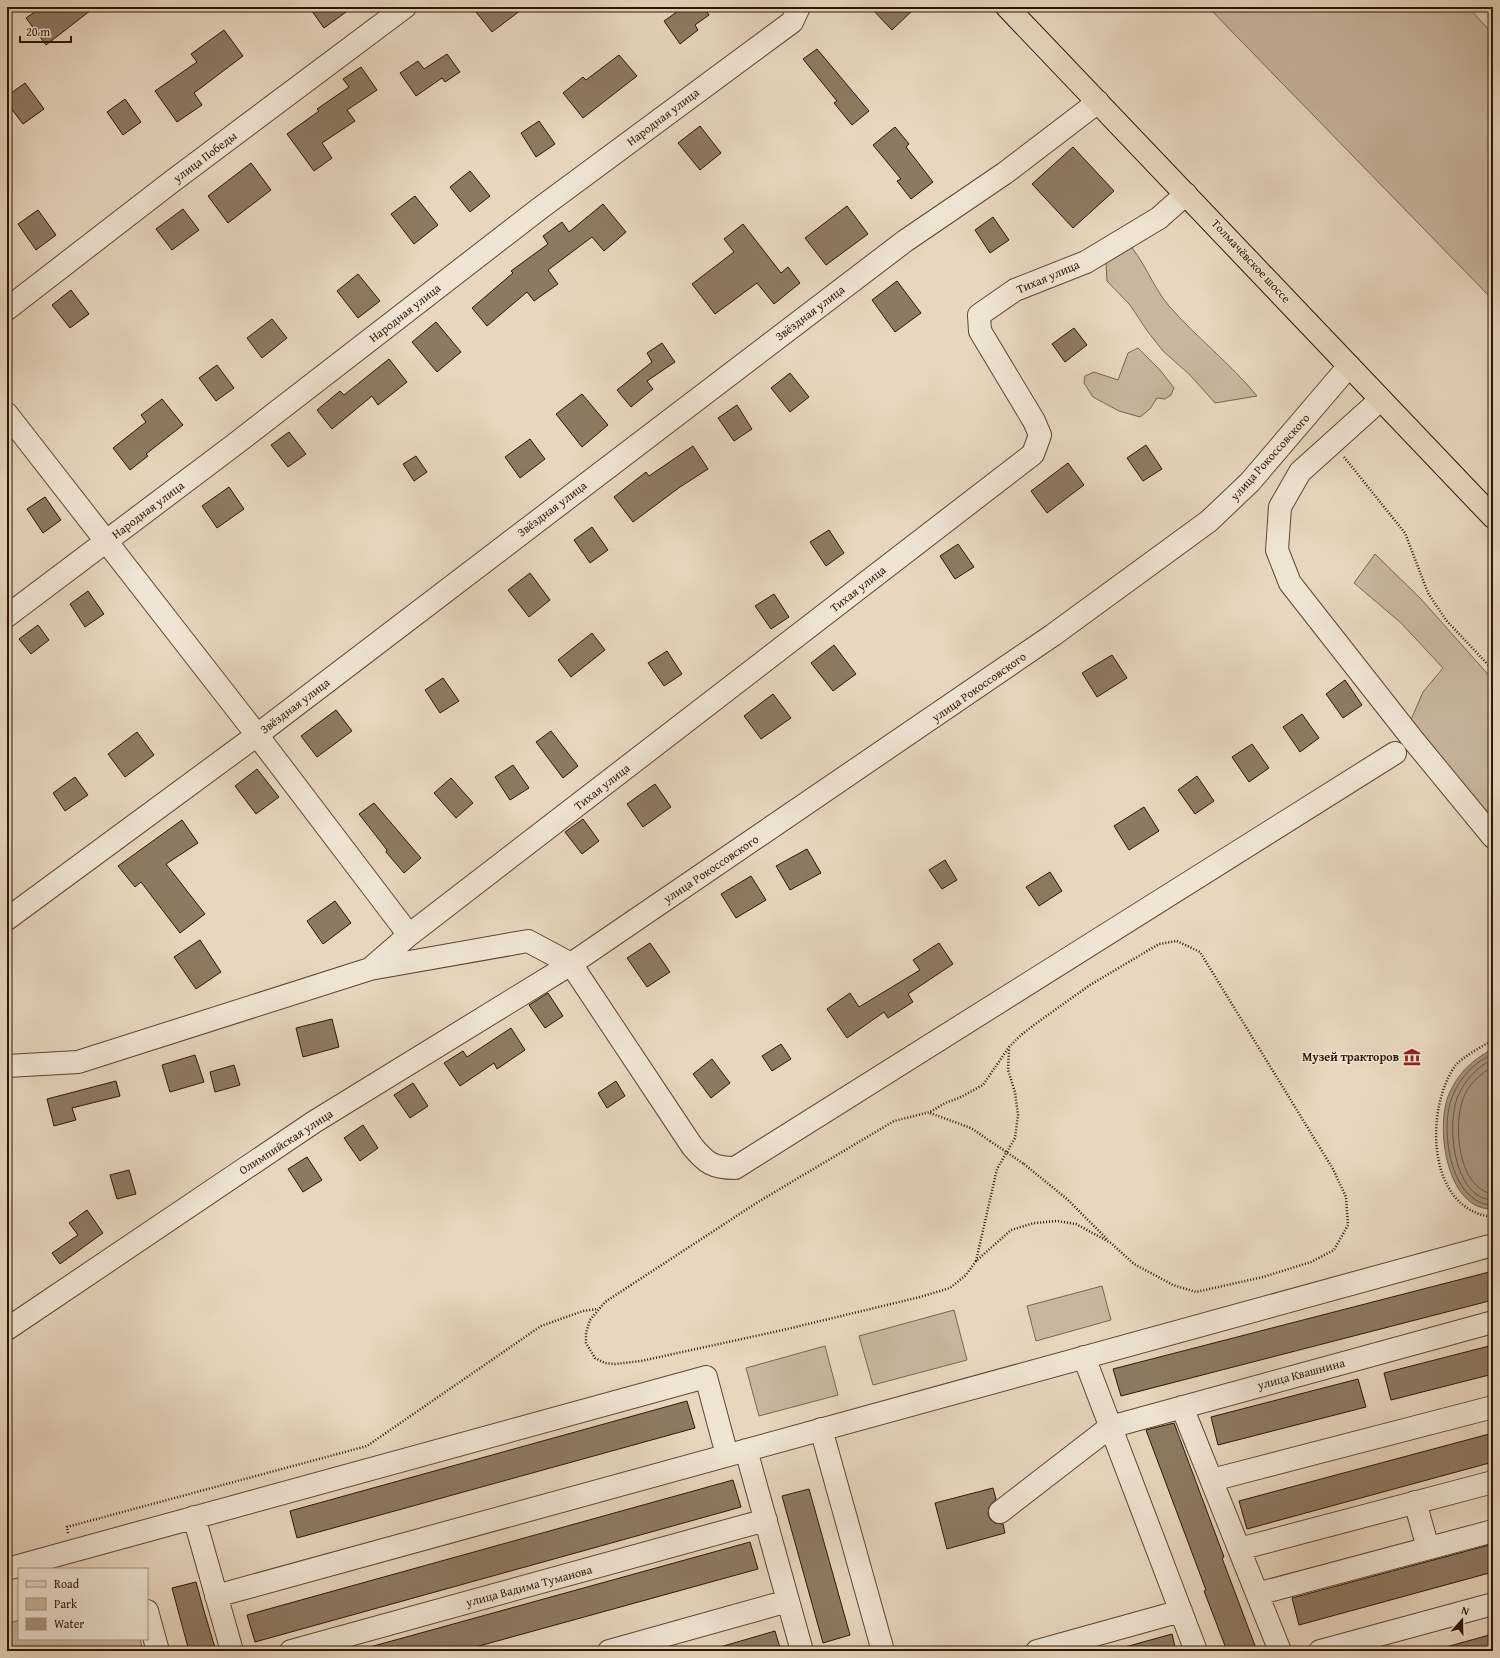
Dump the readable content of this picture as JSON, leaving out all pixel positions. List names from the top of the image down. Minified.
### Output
{"streets":{"main road":["Толмачёвское шоссе"],"street":["Народная улица","улица Победы","Тихая улица","Звёздная улица","улица Рокоссовского","Олимпийская улица","улица Квашнина","улица Вадима Туманова"]},"crossings":[["Толмачёвское шоссе","Тихая улица"],["Толмачёвское шоссе","Звёздная улица"],["Толмачёвское шоссе","улица Рокоссовского"],["улица Рокоссовского","Олимпийская улица"]],"places":{"museum":["Музей тракторов"]},"legend":["Road","Park","Water"],"scale_bar":"20 m","north":"top"}
